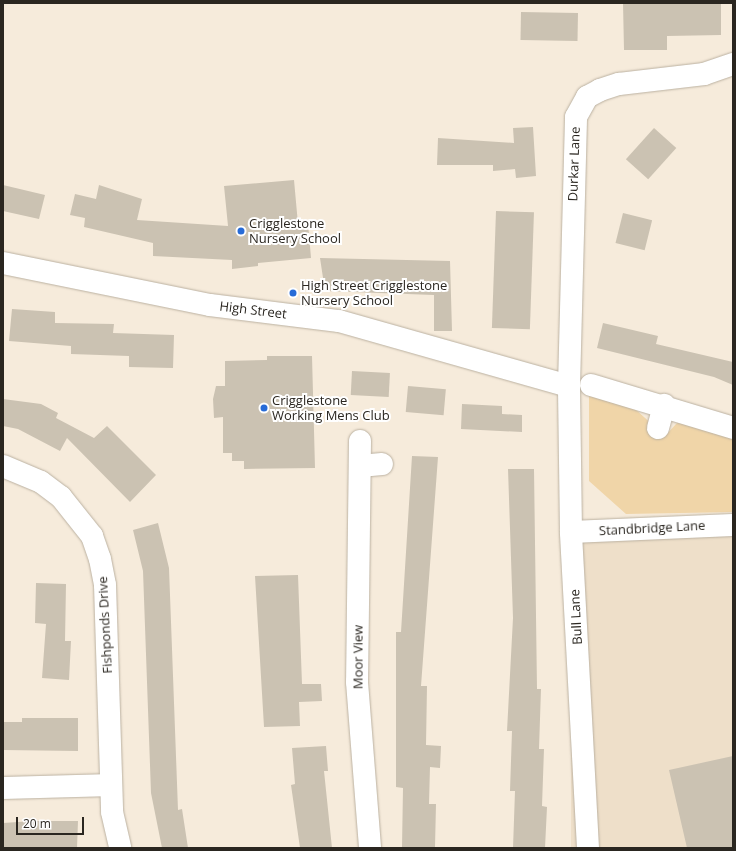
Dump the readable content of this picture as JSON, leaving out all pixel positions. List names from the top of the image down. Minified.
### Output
{"streets":{"street":["Durkar Lane","High Street","Standbridge Lane","Bull Lane","Fishponds Drive","Moor View"]},"crossings":[["Durkar Lane","High Street"],["Durkar Lane","Bull Lane"],["High Street","Bull Lane"],["Standbridge Lane","Bull Lane"]],"places":["Crigglestone Nursery School","High Street Crigglestone Nursery School","Crigglestone Working Mens Club"],"scale_bar":"20 m"}
